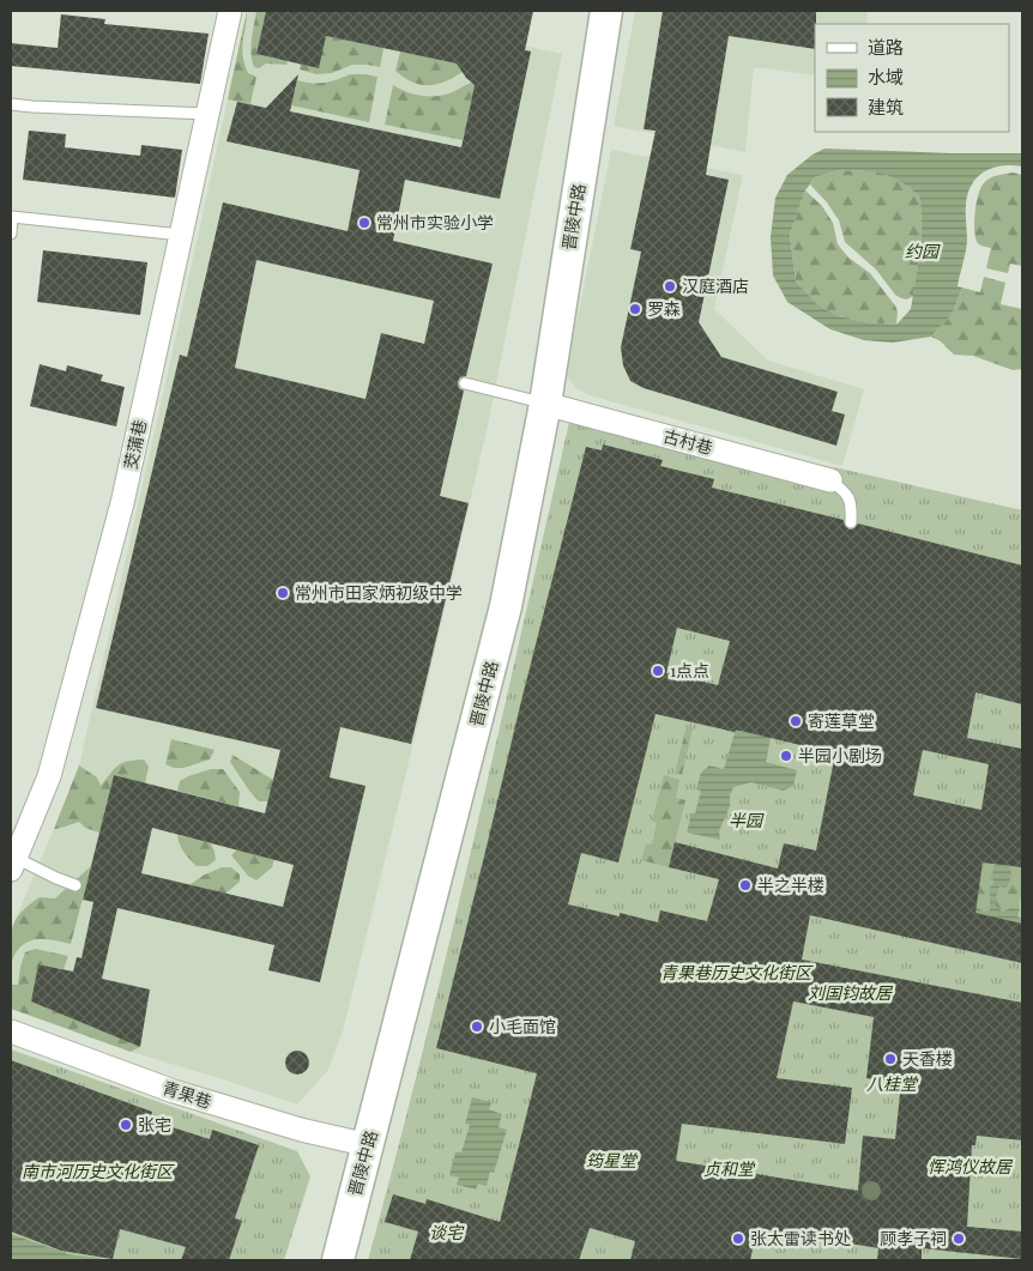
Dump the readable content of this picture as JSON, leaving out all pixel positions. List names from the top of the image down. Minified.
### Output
{"streets":{"main road":["晋陵中路"],"street":["古村巷","茭蒲巷","青果巷"]},"crossings":[["晋陵中路","古村巷"],["晋陵中路","青果巷"]],"parks":["约园","半园","青果巷历史文化街区","刘国钧故居","八桂堂","筠星堂","恽鸿仪故居","贞和堂","南市河历史文化街区","谈宅"],"places":["常州市实验小学","汉庭酒店","罗森","常州市田家炳初级中学","1点点","寄莲草堂","半园小剧场","半之半楼","小毛面馆","天香楼","张宅","张太雷读书处","顾孝子祠"],"legend":["道路","水域","建筑"]}
